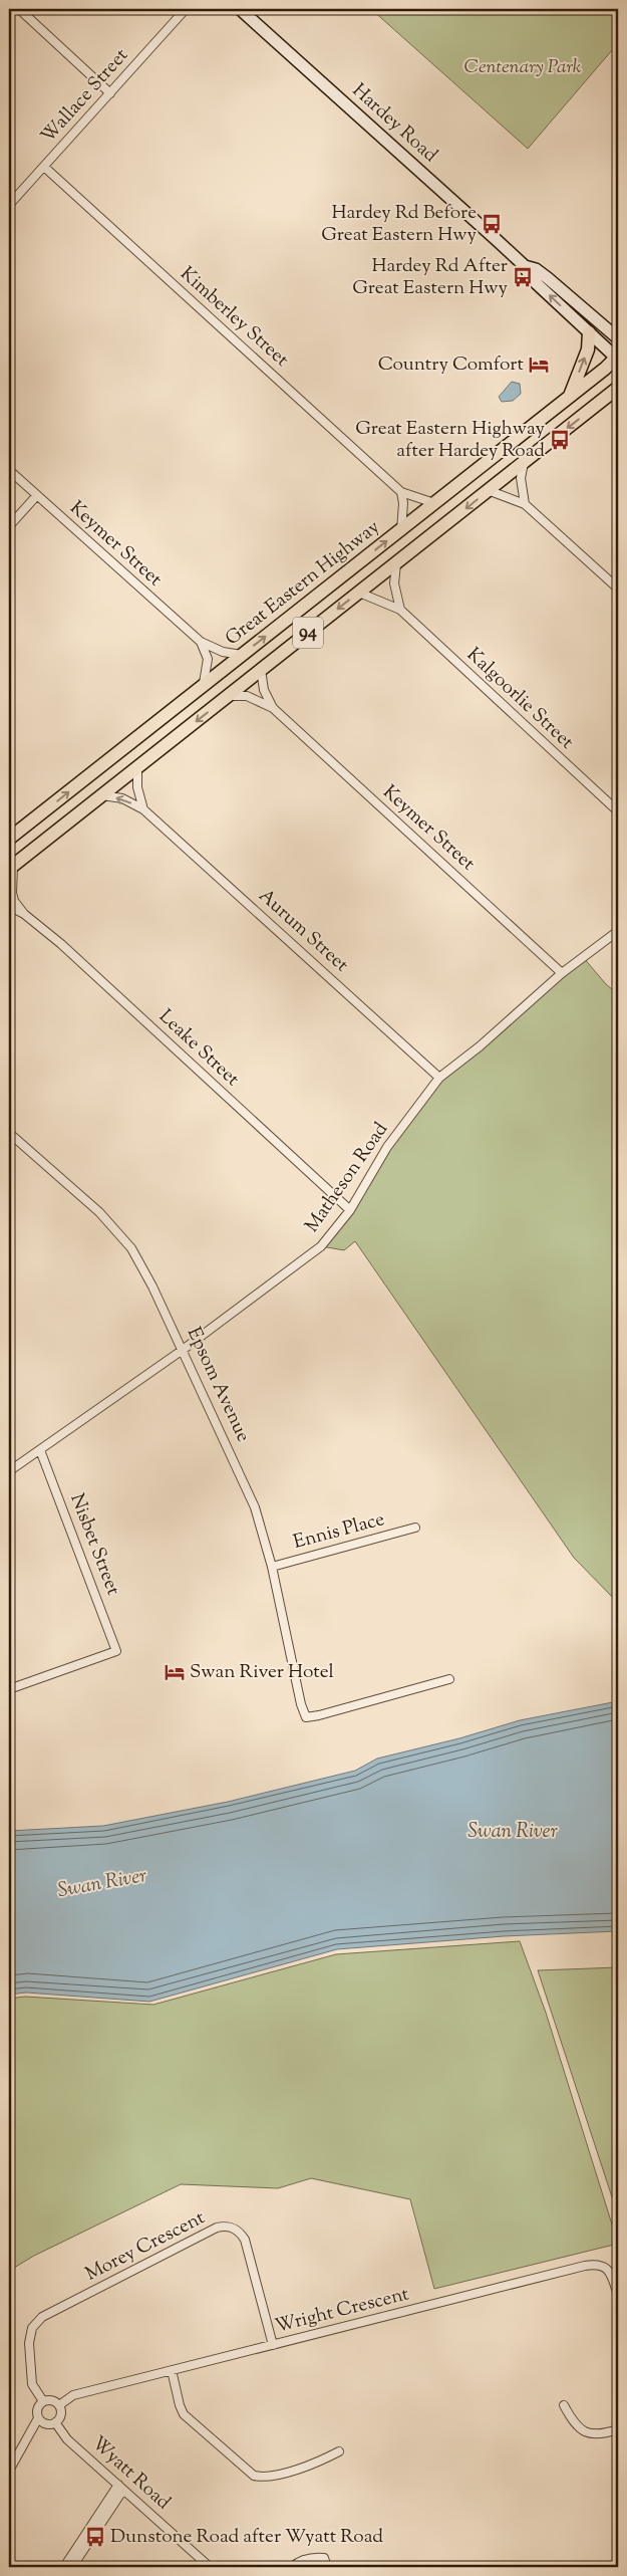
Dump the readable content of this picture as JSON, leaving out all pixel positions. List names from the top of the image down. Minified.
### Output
{"streets":{"highway":["Great Eastern Highway","94"],"main road":["Hardey Road"],"street":["Wallace Street","Kimberley Street","Keymer Street","Kalgoorlie Street","Aurum Street","Leake Street","Matheson Road","Epsom Avenue","Ennis Place","Nisbet Street","Morey Crescent","Wright Crescent","Wyatt Road"]},"crossings":[["Wallace Street","Kimberley Street"],["Hardey Road","Great Eastern Highway"],["Kimberley Street","Great Eastern Highway"],["Keymer Street","Great Eastern Highway"],["Keymer Street","94"],["Keymer Street","Matheson Road"],["94","Kalgoorlie Street"],["94","Aurum Street"],["94","Leake Street"],["Aurum Street","Matheson Road"],["Leake Street","Matheson Road"],["Matheson Road","Epsom Avenue"],["Matheson Road","Nisbet Street"],["Epsom Avenue","Ennis Place"],["Morey Crescent","Wright Crescent"],["Morey Crescent","Wyatt Road"],["Wright Crescent","Wyatt Road"]],"water":["Swan River"],"parks":["Centenary Park"],"places":{"bus stop":["Hardey Rd Before Great Eastern Hwy","Hardey Rd After Great Eastern Hwy","Great Eastern Highway after Hardey Road","Dunstone Road after Wyatt Road"],"hotel":["Country Comfort","Swan River Hotel"]}}
